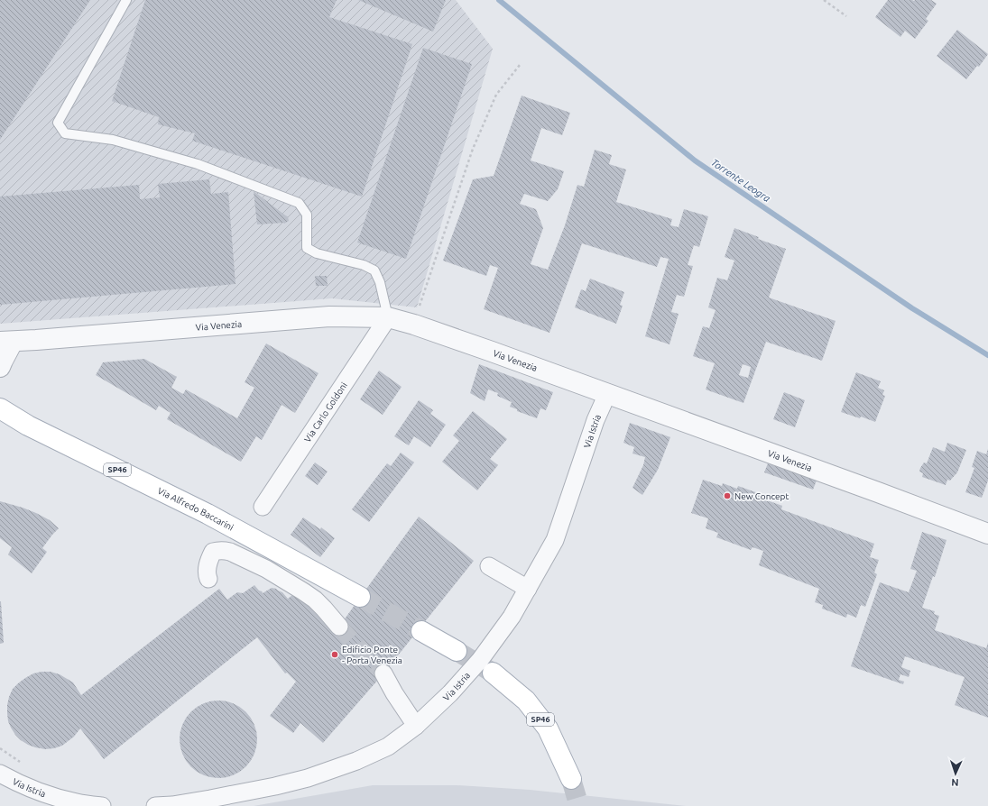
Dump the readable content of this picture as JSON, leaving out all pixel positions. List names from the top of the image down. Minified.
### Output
{"streets":{"main road":["SP46","Via Alfredo Baccarini"],"street":["Via Venezia","Via Carlo Goldoni","Via Istria"]},"crossings":[["Via Venezia","Via Carlo Goldoni"],["Via Venezia","Via Istria"]],"water":["Torrente Leogra"],"places":["New Concept","Edificio Ponte - Porta Venezia"],"north":"bottom"}
